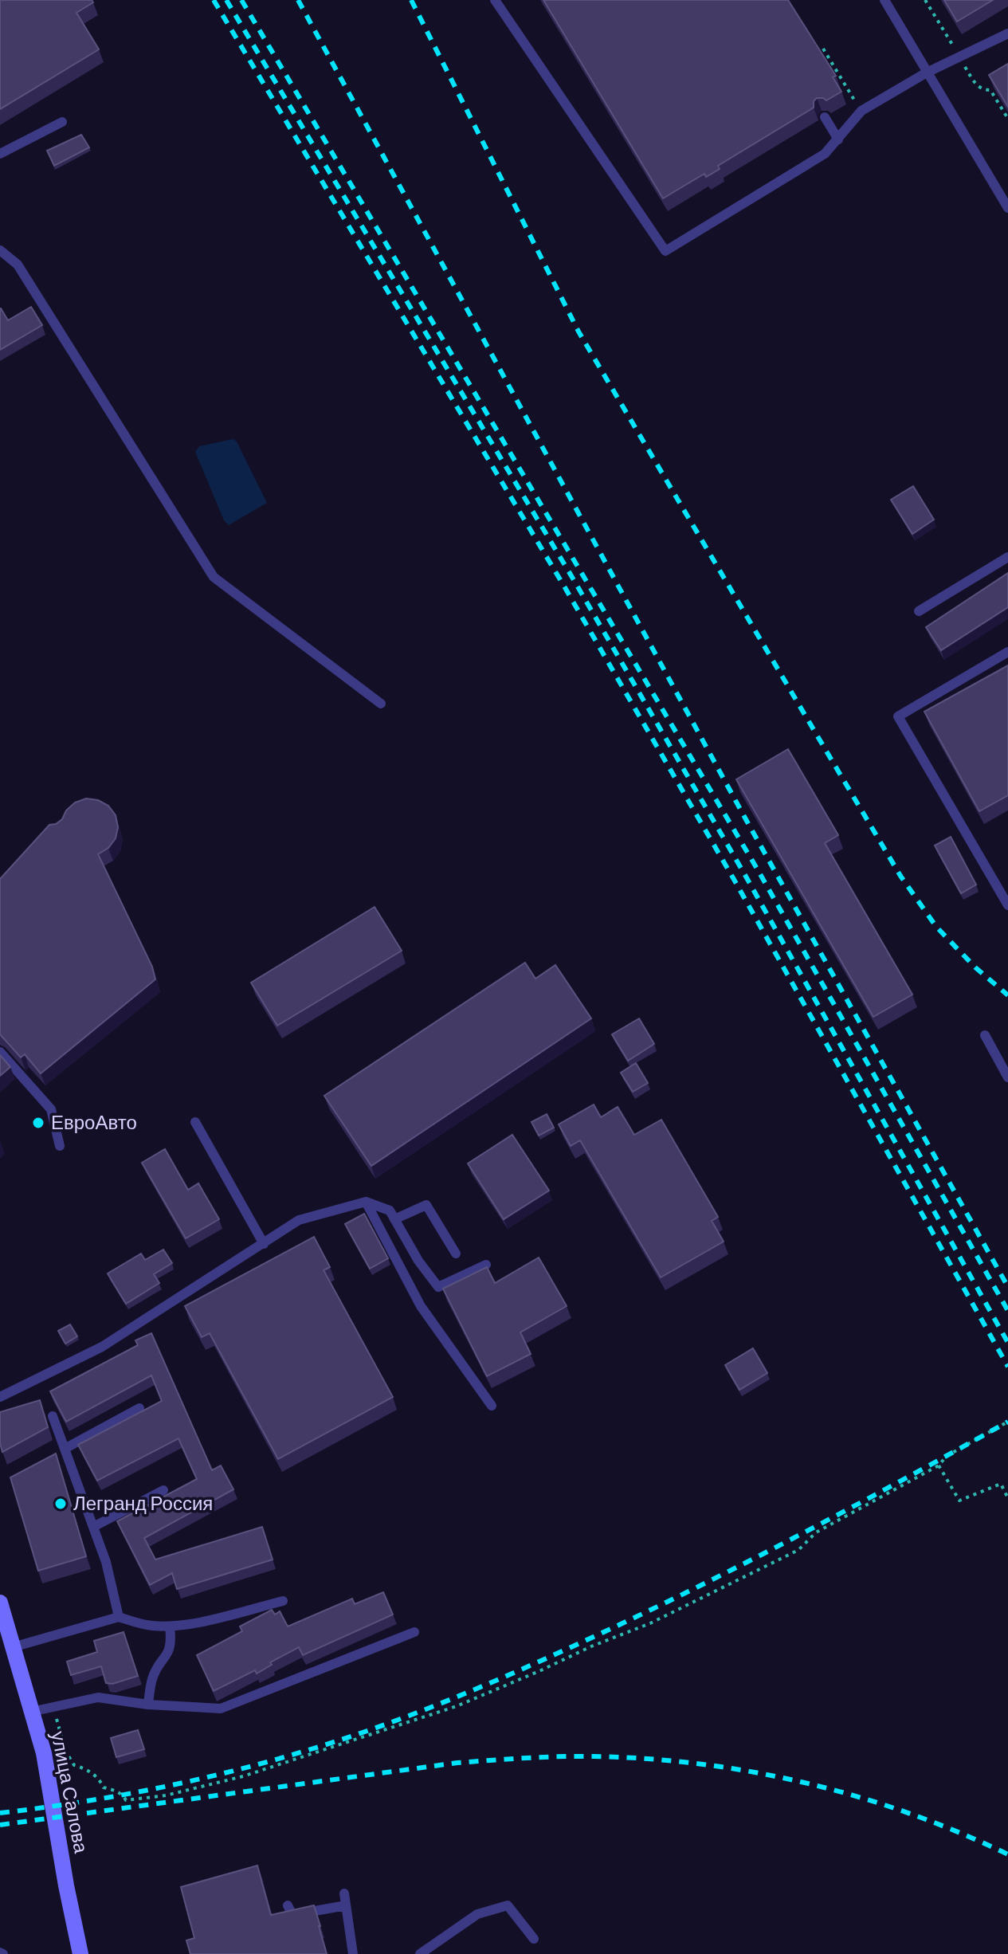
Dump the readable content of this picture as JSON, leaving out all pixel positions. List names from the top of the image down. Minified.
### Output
{"streets":{"street":["улица Салова"]},"places":["ЕвроАвто","Легранд Россия"]}
